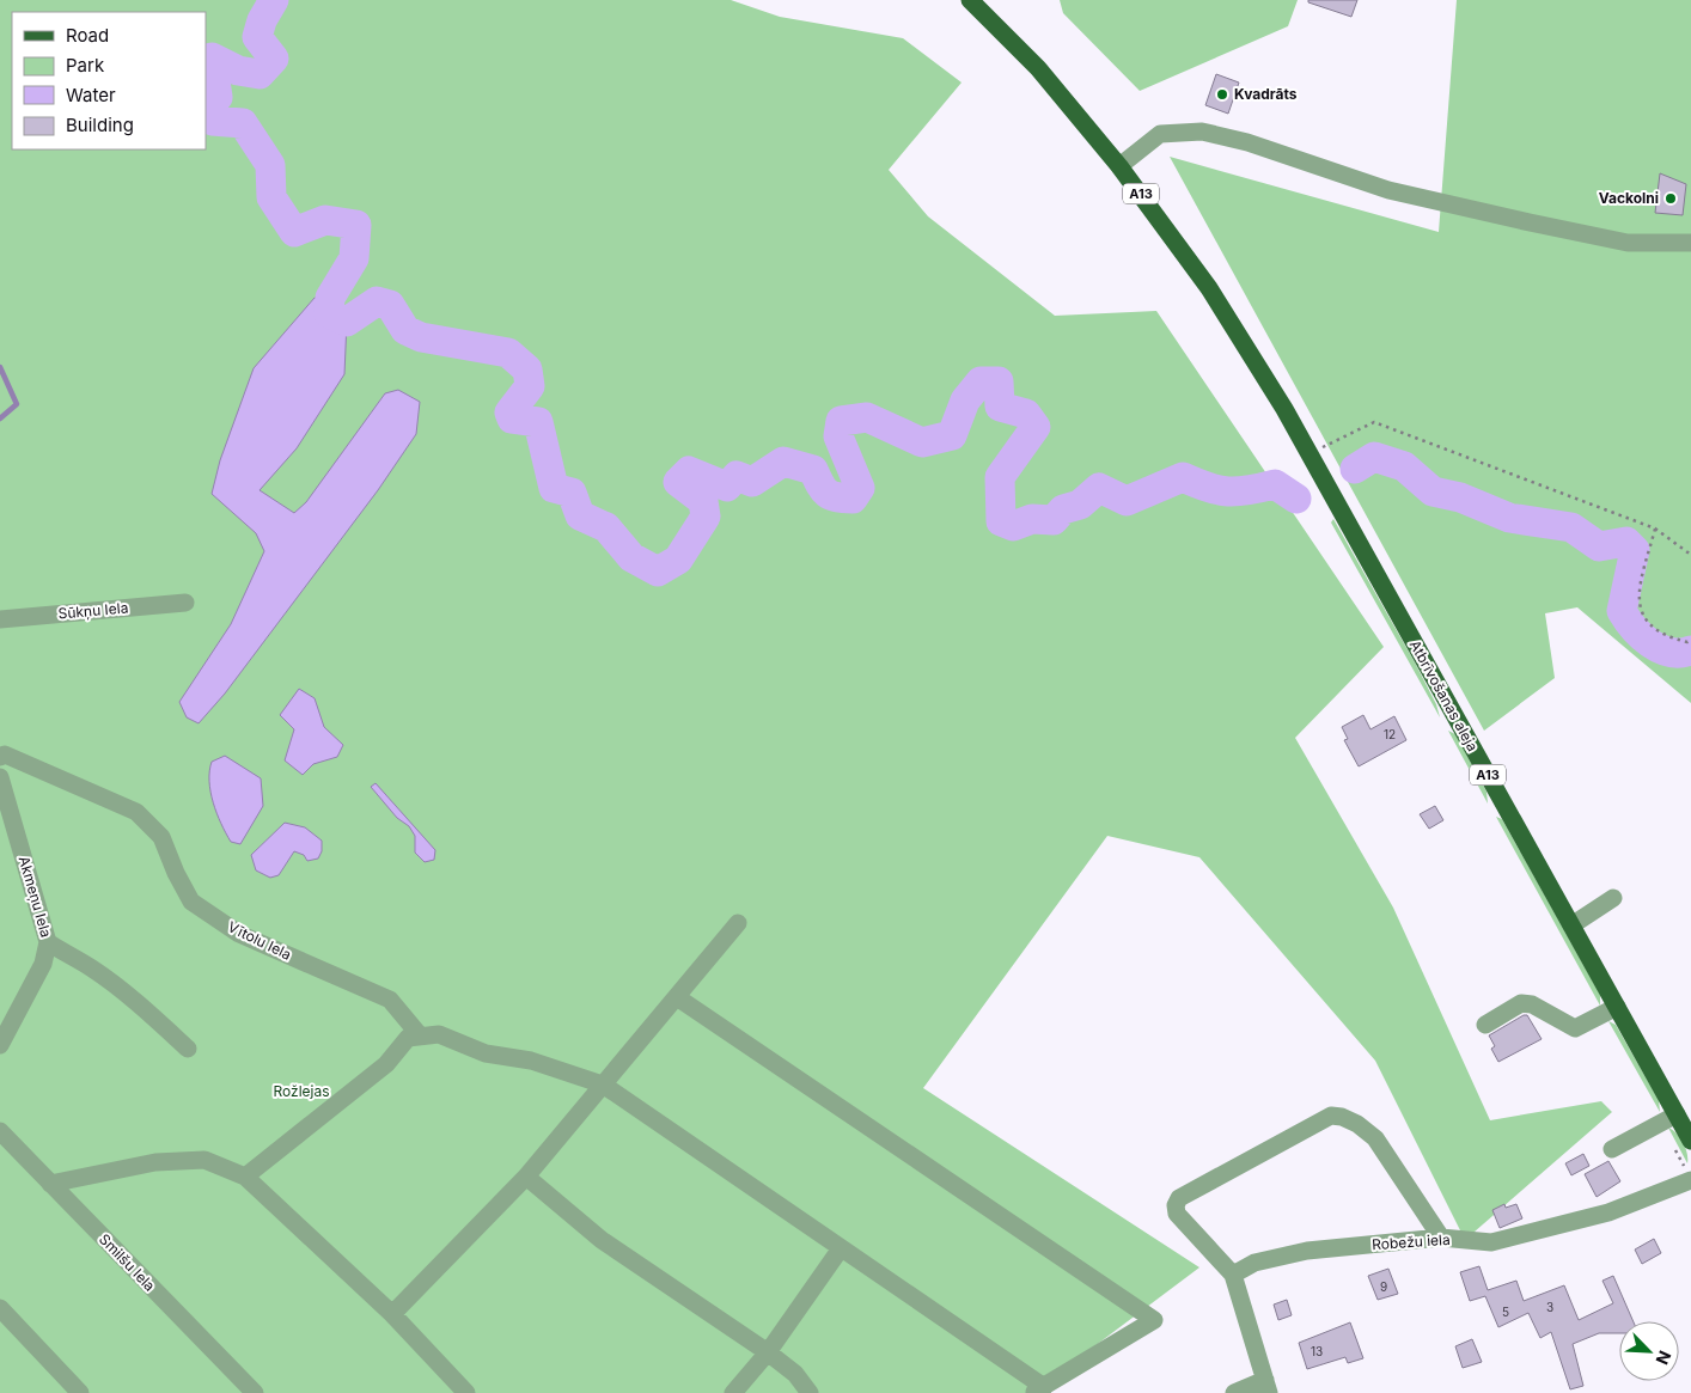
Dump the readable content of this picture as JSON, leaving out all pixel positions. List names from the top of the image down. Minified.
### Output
{"streets":{"main road":["A13","Atbrīvošanas aleja"],"street":["Sūkņu Iela","Akmeņu Iela","Vītolu Iela","Robežu iela","Smilšu Iela"]},"crossings":[["A13","Atbrīvošanas aleja"]],"parks":["Rožlejas"],"places":["Kvadrāts","Vackolni"],"house_numbers":["12","9","3","5","13"],"legend":["Road","Park","Water","Building"],"north":"bottom right"}
